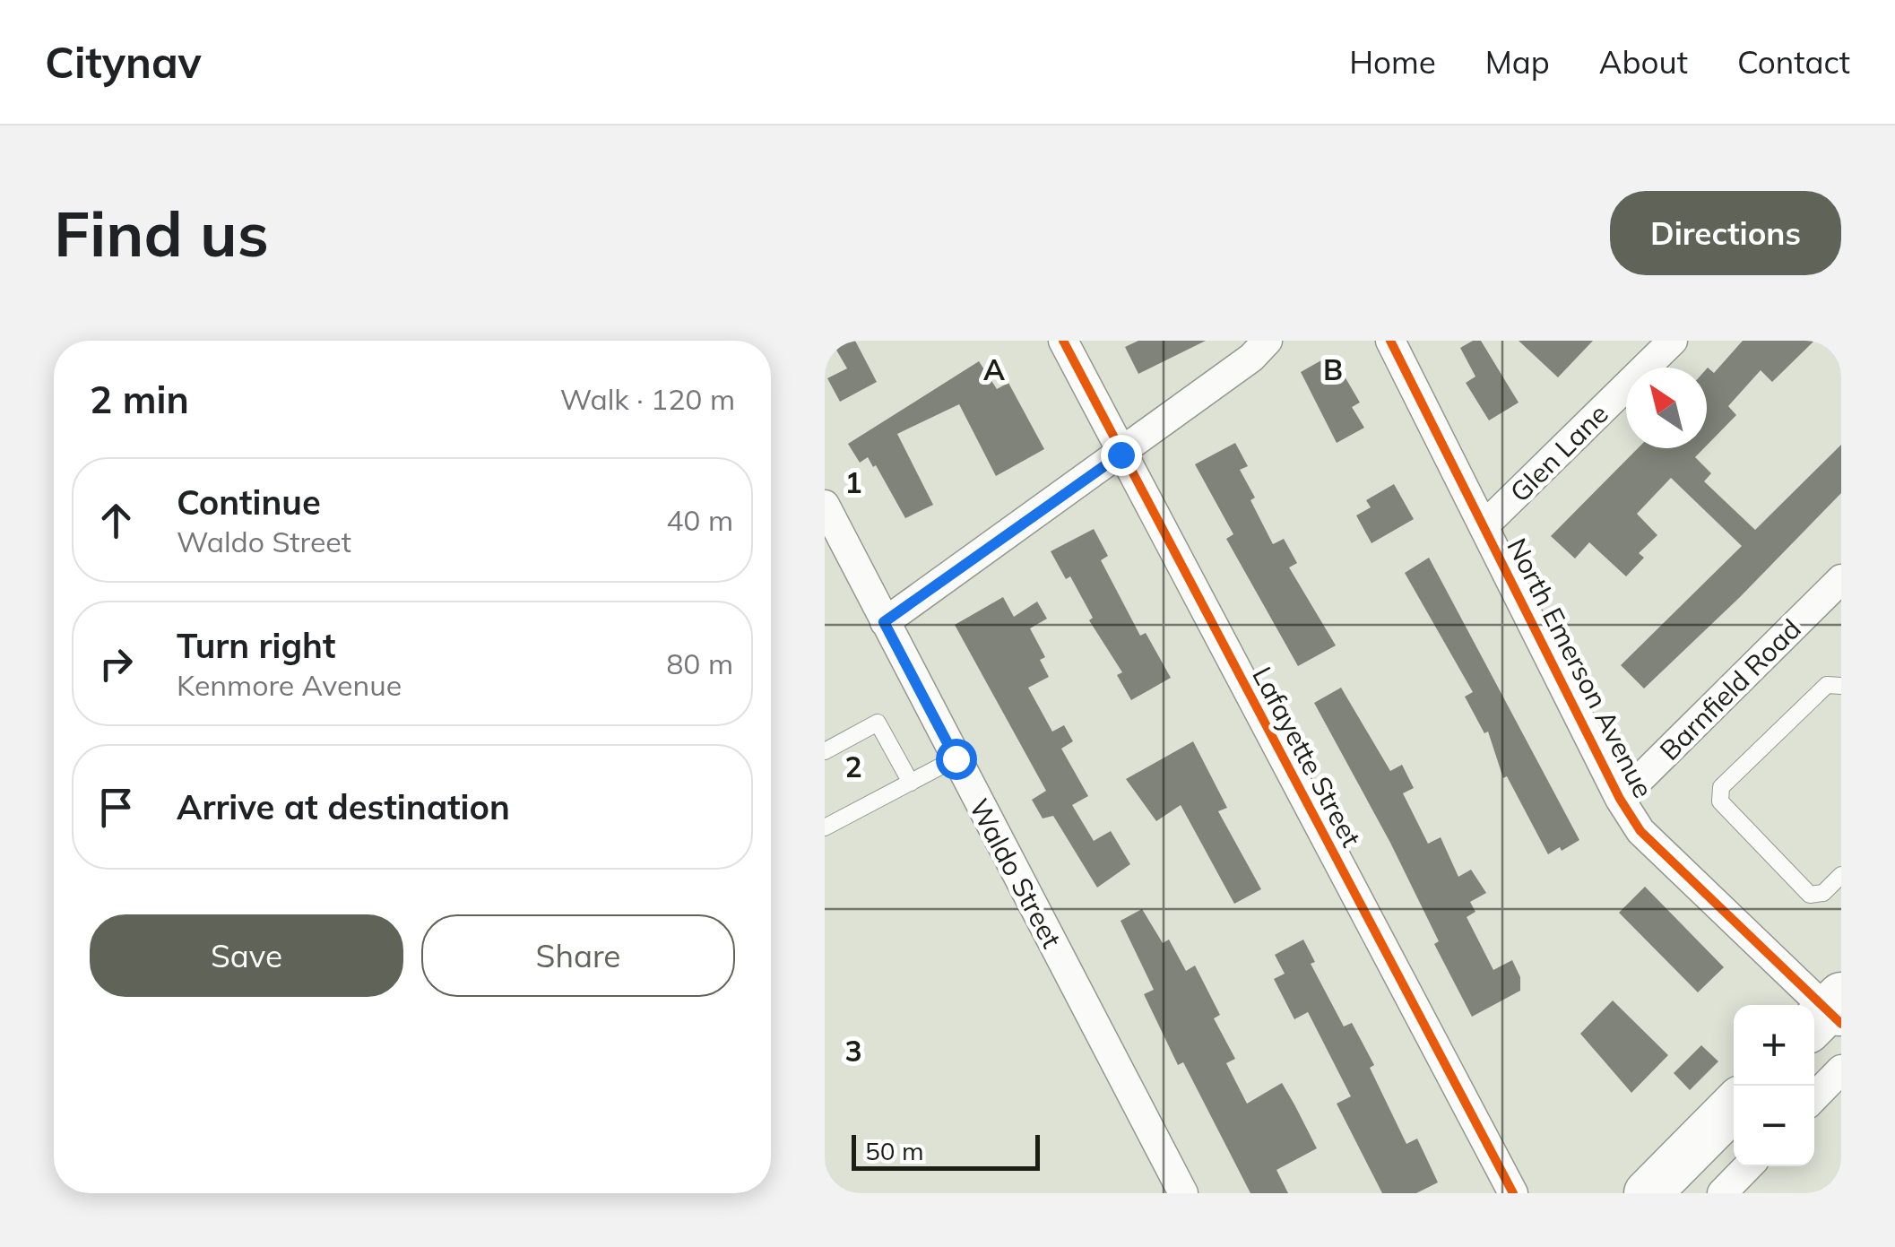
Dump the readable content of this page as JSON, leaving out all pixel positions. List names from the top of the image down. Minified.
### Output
{"streets":{"street":["Glen Lane","North Emerson Avenue","Barnfield Road","Lafayette Street","Waldo Street"]},"crossings":[["Glen Lane","North Emerson Avenue"],["North Emerson Avenue","Barnfield Road"]],"scale_bar":"50 m","north":"top left","page":{"header":"Citynav","nav":["Home","Map","About","Contact"],"buttons":["Directions",["Save","Share"]],"title":"Find us","heading":["2 min","Walk · 120 m"],"list":[["Continue","Waldo Street","40 m"],["Turn right","Kenmore Avenue","80 m"],"Arrive at destination"],"map_buttons":["+","−"],"scale":"50 m"},"grid":{"columns":["A","B"],"rows":["1","2","3"]}}
